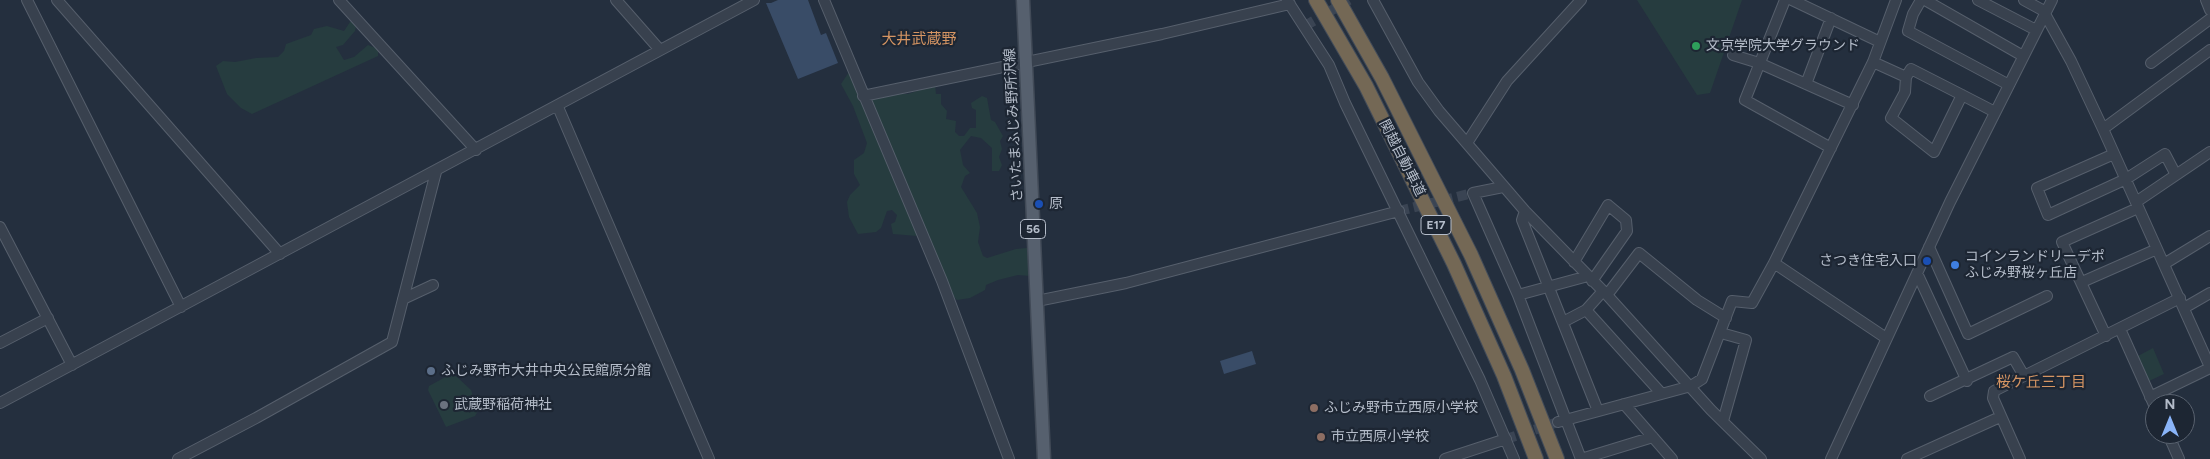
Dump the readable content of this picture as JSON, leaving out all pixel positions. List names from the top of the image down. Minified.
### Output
{"streets":{"highway":["関越自動車道","E17"],"main road":["さいたまふじみ野所沢線","56"]},"districts":["大井武蔵野","桜ケ丘三丁目"],"places":["文京学院大学グラウンド","原","さつき住宅入口","コインランドリーデポ ふじみ野桜ヶ丘店","ふじみ野市大井中央公民館原分館","武蔵野稲荷神社","ふじみ野市立西原小学校","市立西原小学校"],"north":"top"}
